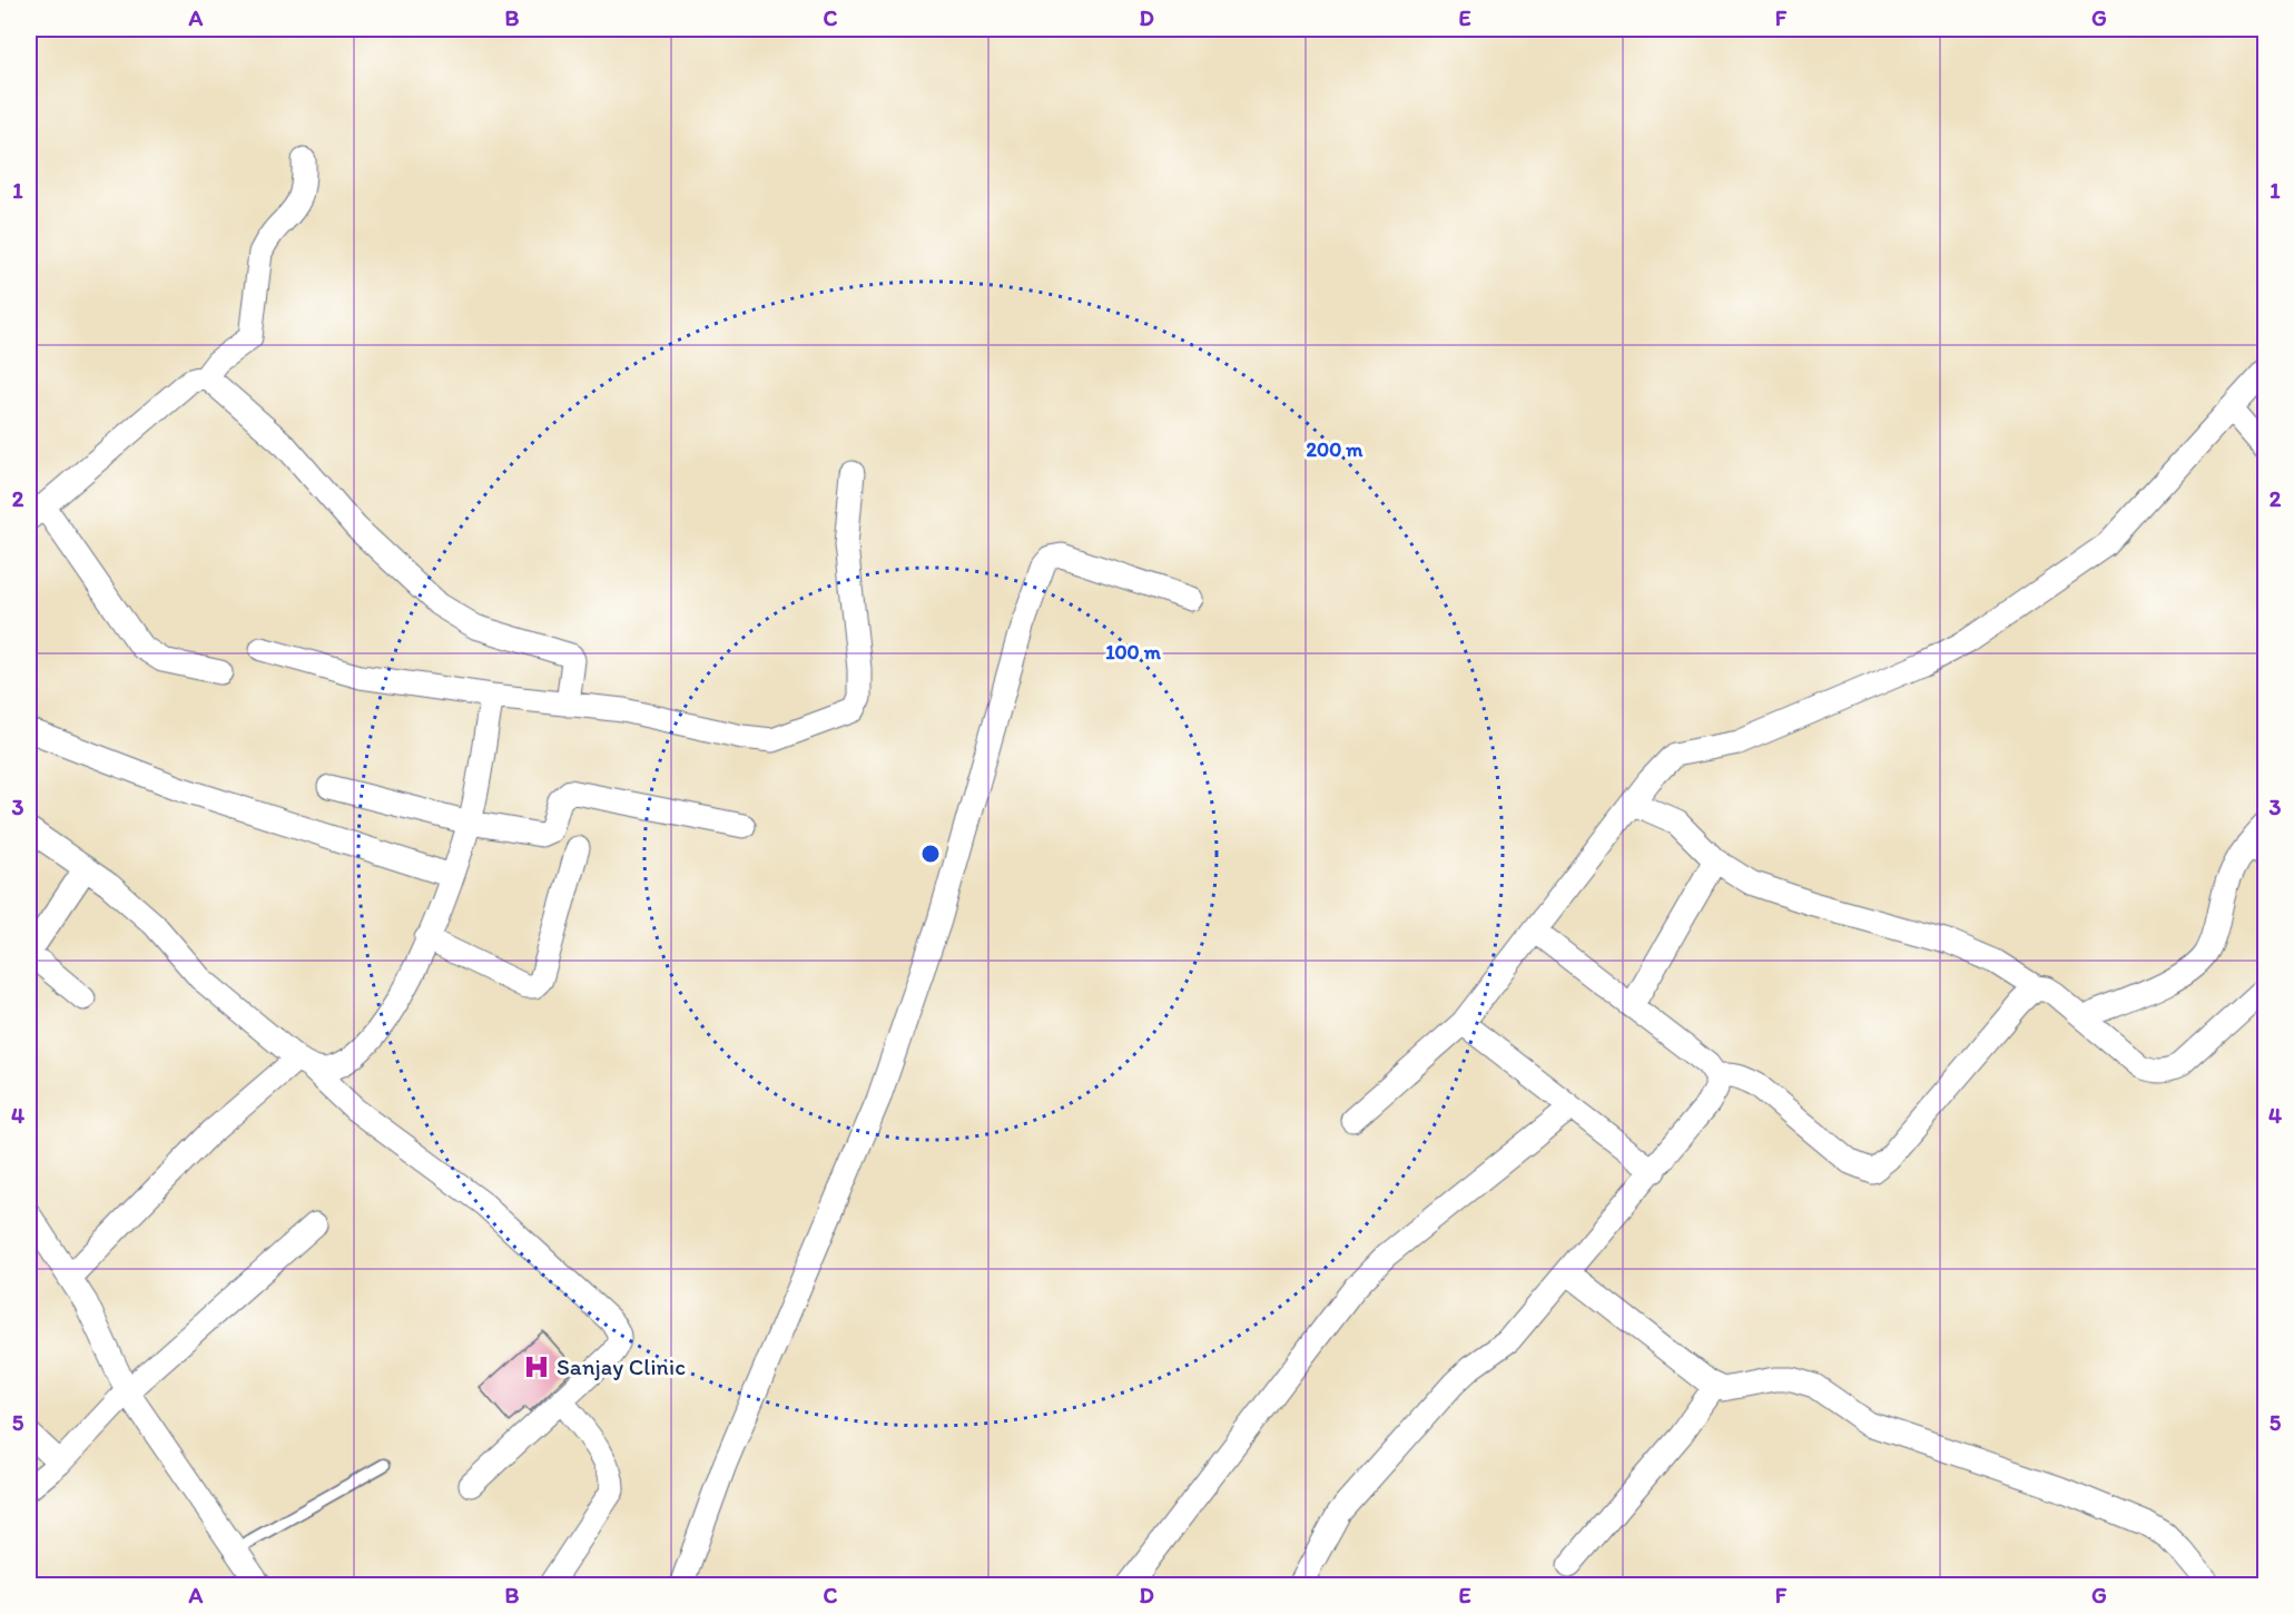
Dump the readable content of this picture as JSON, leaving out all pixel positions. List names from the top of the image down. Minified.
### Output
{"places":{"hospital":["Sanjay Clinic"]},"grid":{"columns":["A","B","C","D","E","F","G"],"rows":["1","2","3","4","5"]},"rings":["200 m","100 m"]}
